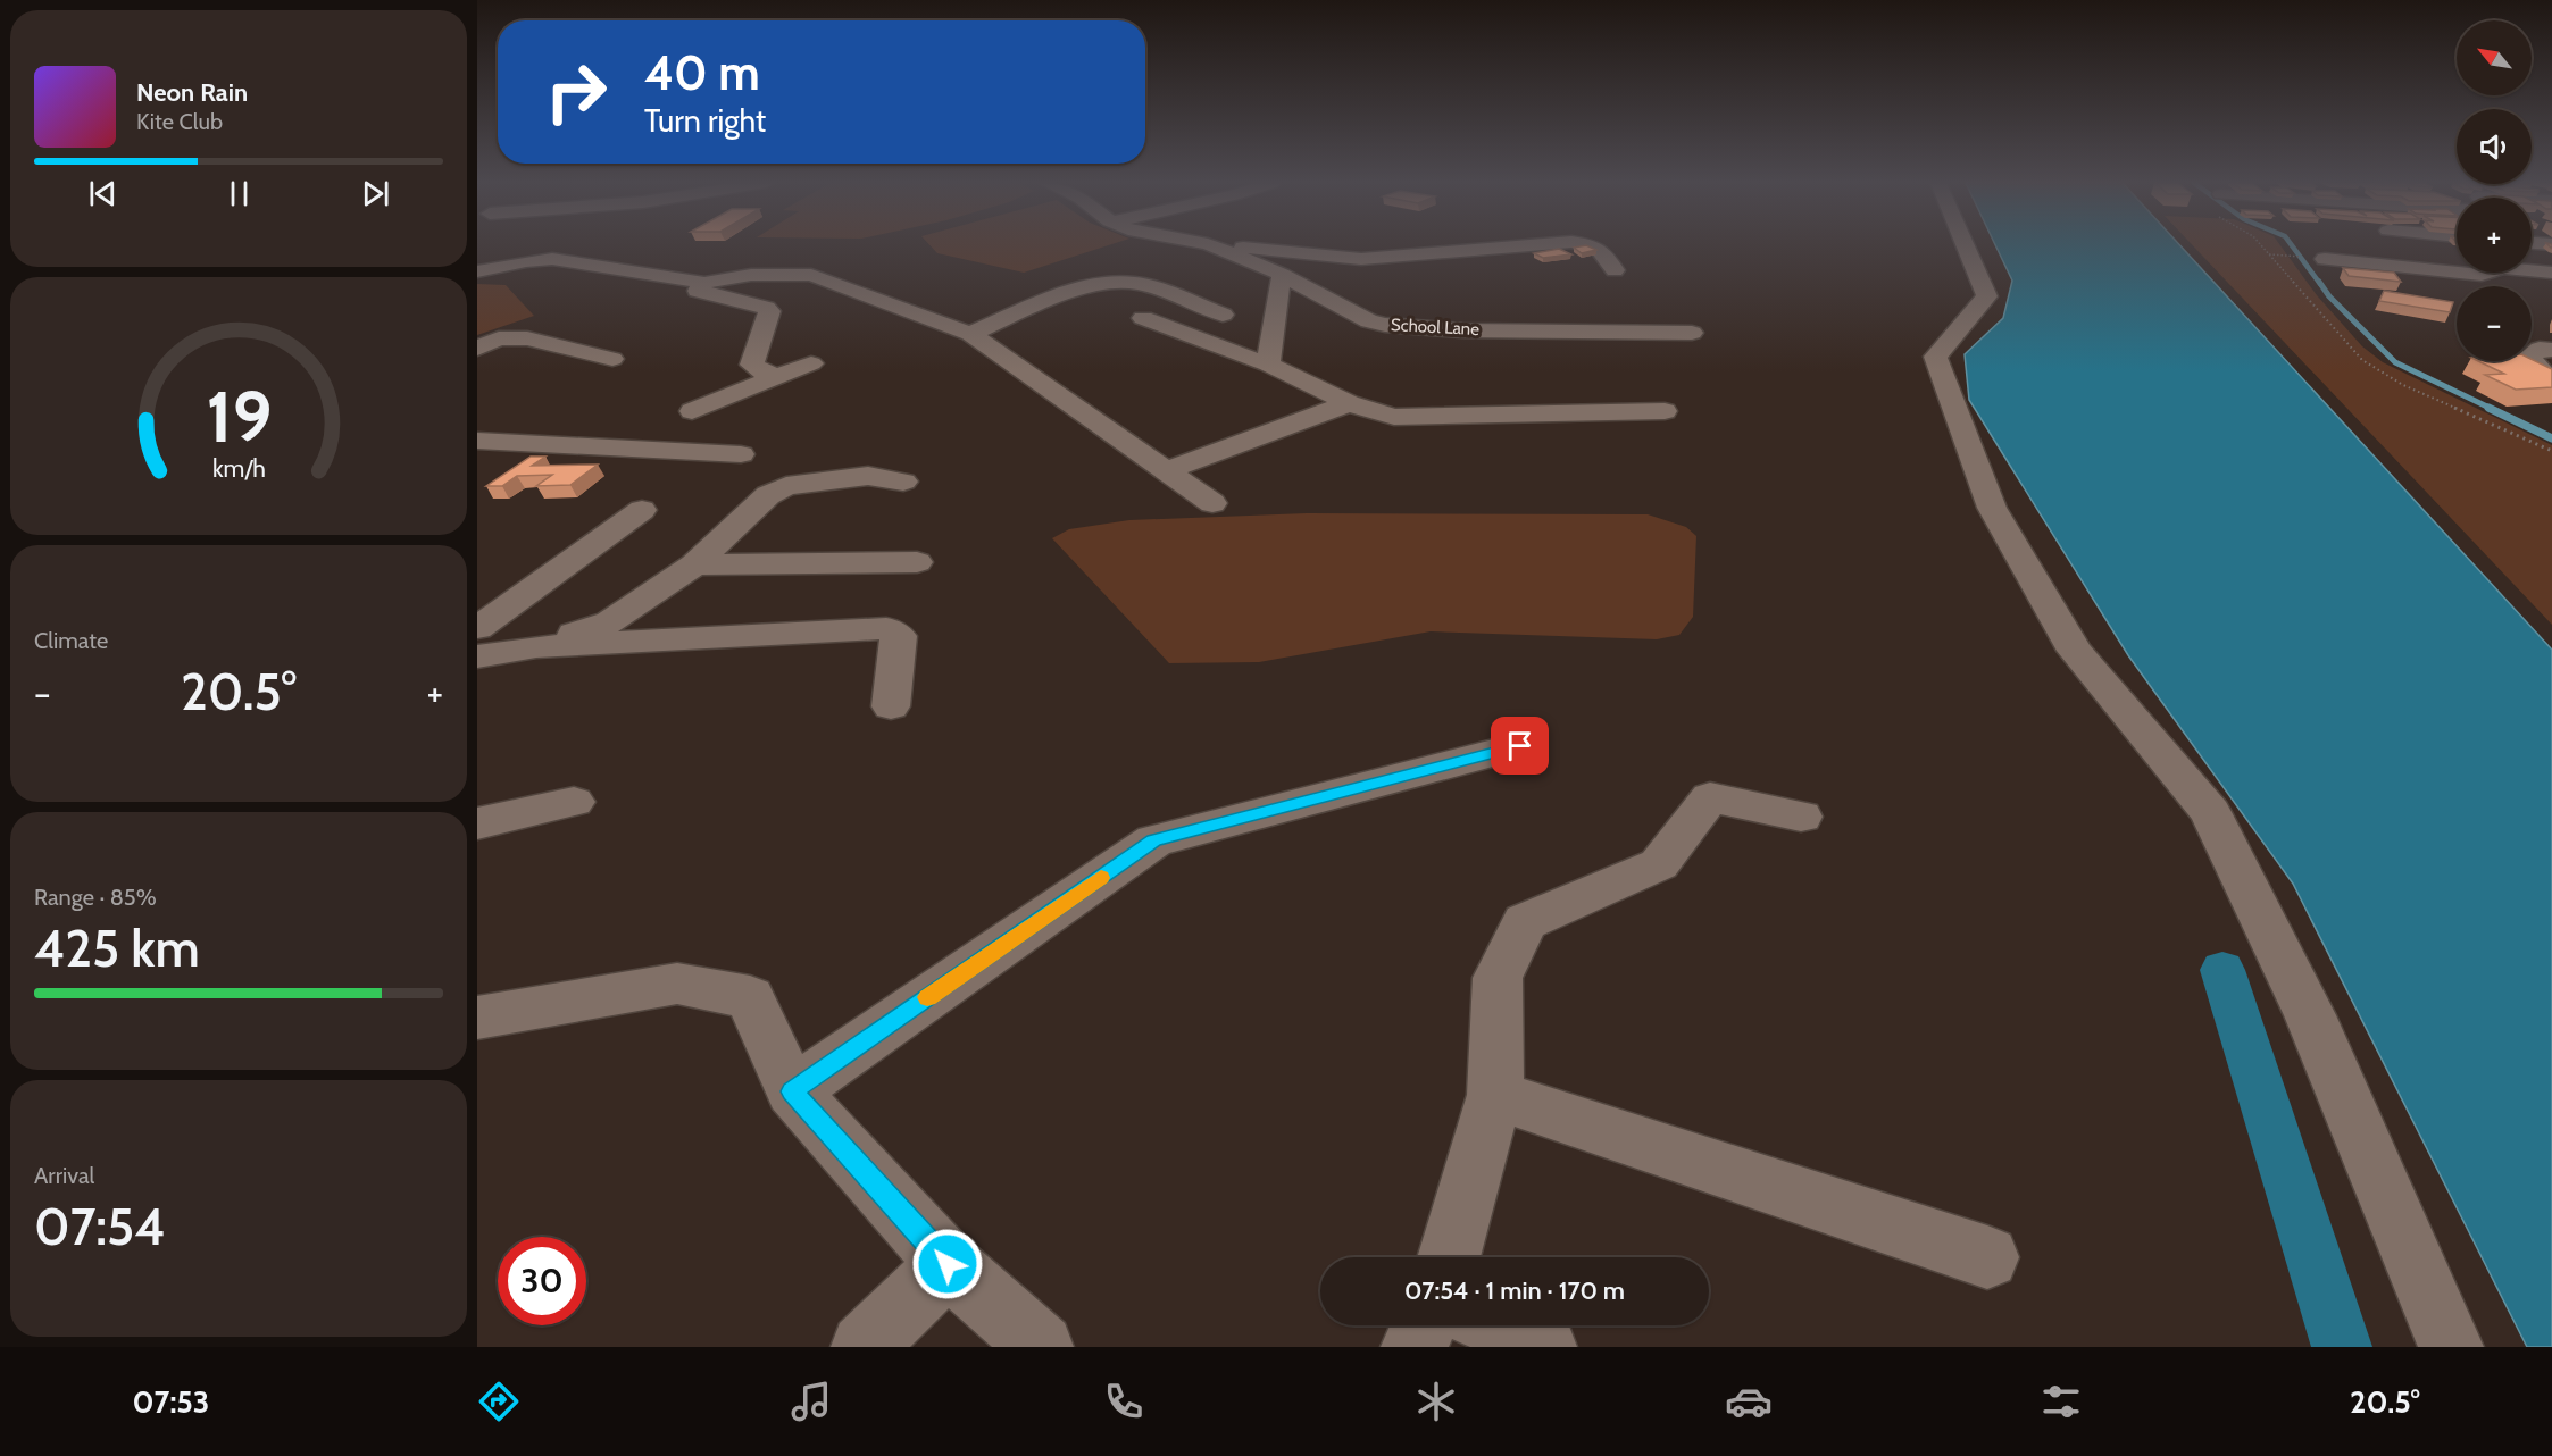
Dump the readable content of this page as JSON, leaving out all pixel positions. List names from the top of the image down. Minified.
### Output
{"streets":{"street":["School Lane"]},"north":"top left","page":{"map_buttons":["+","−"],"turn":["40 m","Turn right"],"song":["Neon Rain","Kite Club"],"tile":["Climate",["Range · 85%","425 km"],["Arrival","07:54"]],"heat":["−","20.5°","+"],"limit":"30","trip":"07:54 · 1 min · 170 m","tabs":["07:53","20.5°"],"gauge":["19","km/h"]}}
